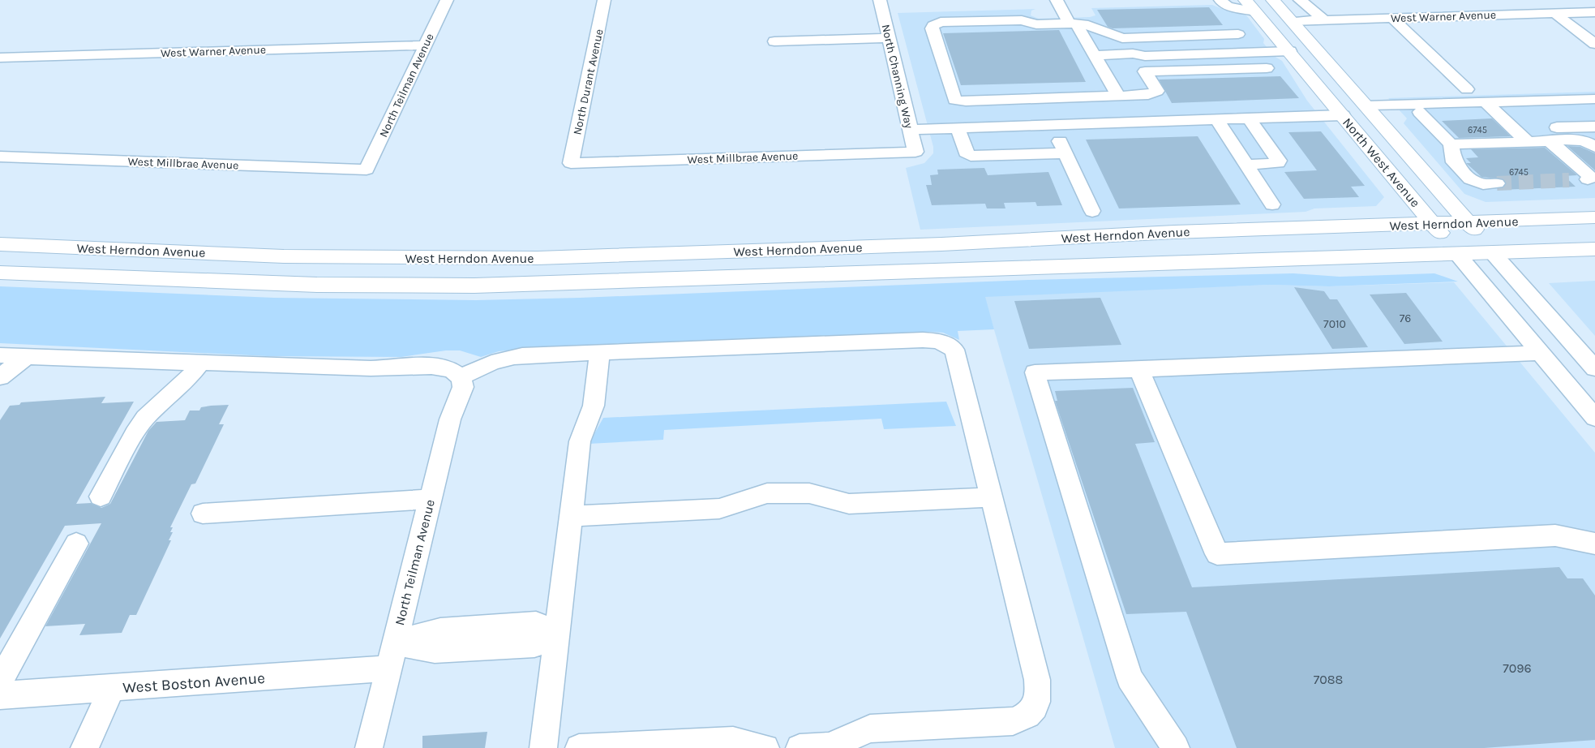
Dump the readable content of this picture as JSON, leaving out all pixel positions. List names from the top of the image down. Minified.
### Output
{"streets":{"main road":["North West Avenue","West Herndon Avenue"],"street":["West Warner Avenue","North Channing Way","North Durant Avenue","North Teilman Avenue","West Millbrae Avenue","West Boston Avenue"]},"crossings":[["West Warner Avenue","North Teilman Avenue"],["West Warner Avenue","North West Avenue"],["North Channing Way","West Millbrae Avenue"],["North Durant Avenue","West Millbrae Avenue"],["North Teilman Avenue","West Millbrae Avenue"],["North Teilman Avenue","West Boston Avenue"],["North West Avenue","West Herndon Avenue"]],"house_numbers":["6745","6745","76","7010","7096","7088"]}
